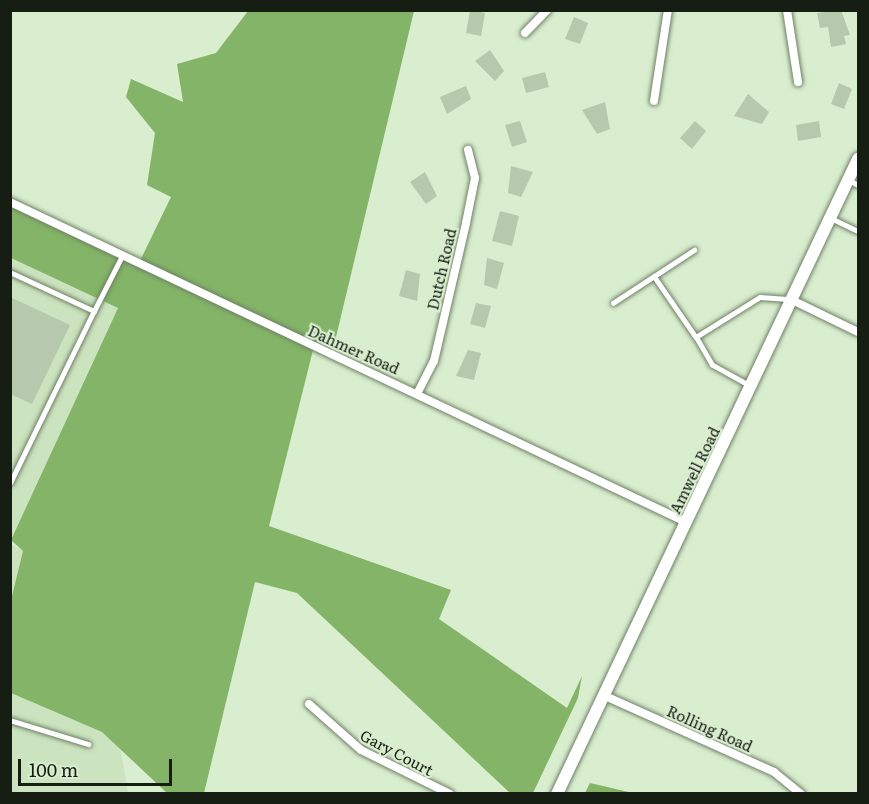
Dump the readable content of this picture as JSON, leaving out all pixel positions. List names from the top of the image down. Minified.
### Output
{"streets":{"main road":["Amwell Road"],"street":["Dutch Road","Dahmer Road","Rolling Road","Gary Court"]},"crossings":[["Dutch Road","Dahmer Road"],["Dahmer Road","Amwell Road"],["Amwell Road","Rolling Road"]],"scale_bar":"100 m"}
